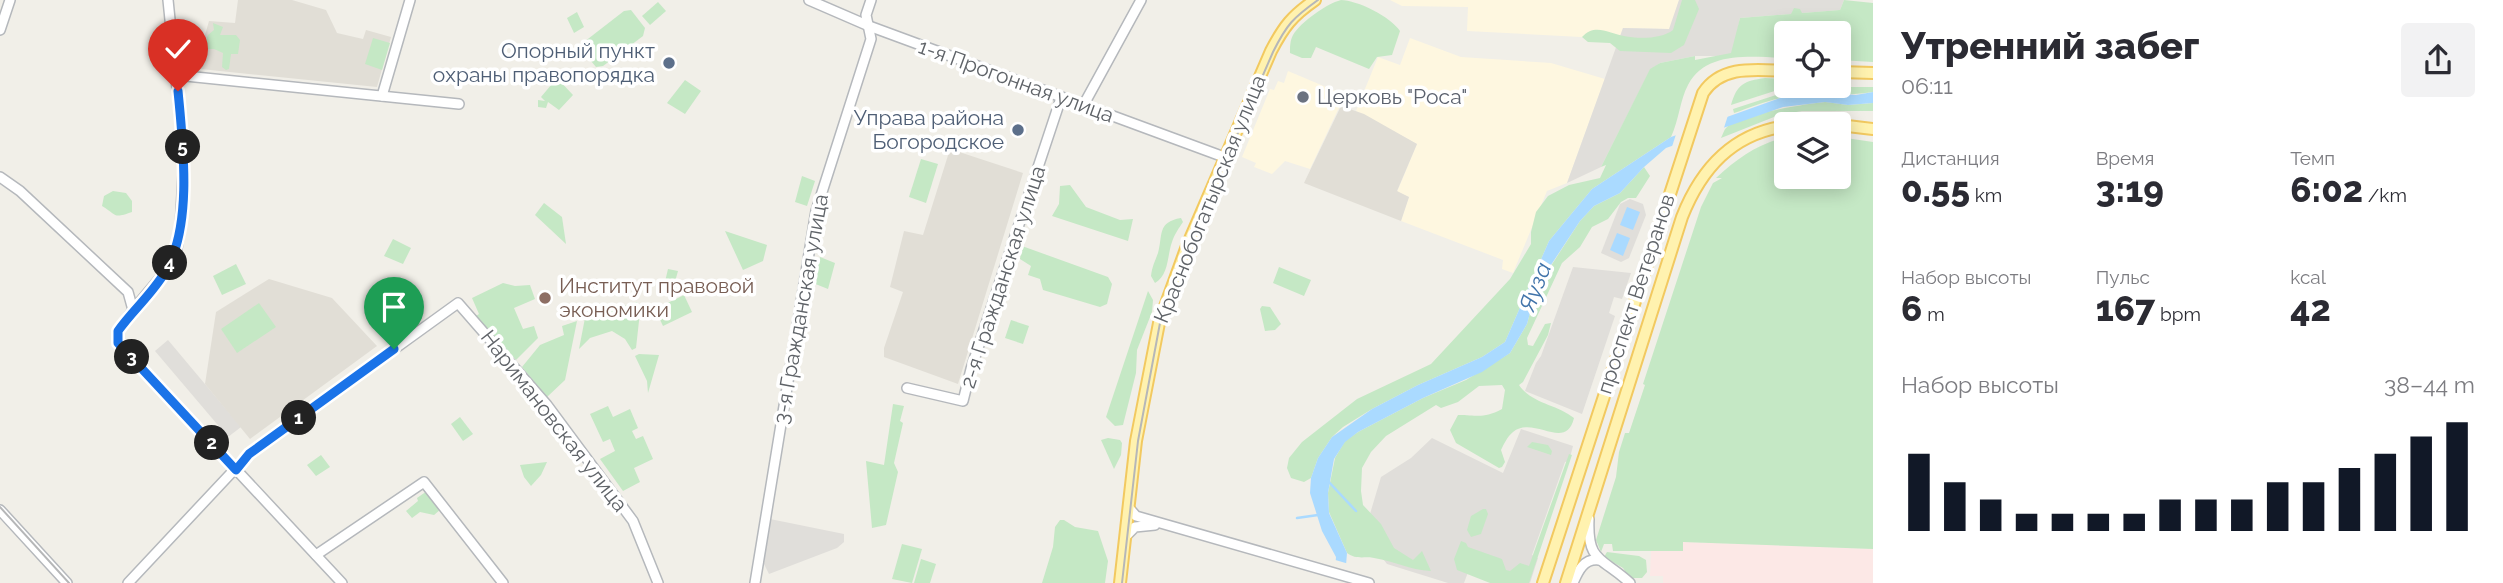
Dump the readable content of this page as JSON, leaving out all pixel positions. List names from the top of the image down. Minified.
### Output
{"streets":{"main road":["Краснобогатырская улица","проспект Ветеранов"],"street":["1-я Прогонная улица","2-я Гражданская улица","3-я Гражданская улица","Наримановская улица"]},"crossings":[["1-я Прогонная улица","Краснобогатырская улица"],["1-я Прогонная улица","2-я Гражданская улица"],["1-я Прогонная улица","3-я Гражданская улица"]],"water":["Яуза"],"places":["Опорный пункт охраны правопорядка","Церковь \"Роса\"","Управа района Богородское","Институт правовой экономики"],"page":{"heading":["Утренний забег","06:11"],"stats":[["Дистанция","0.55 km"],["Время","3:19"],["Темп","6:02 /km"],["Набор высоты","6 m"],["Пульс","167 bpm"],["kcal","42"]],"pins":["5","4","3","1","2"],"chart":["Набор высоты","38–44 m"]}}
